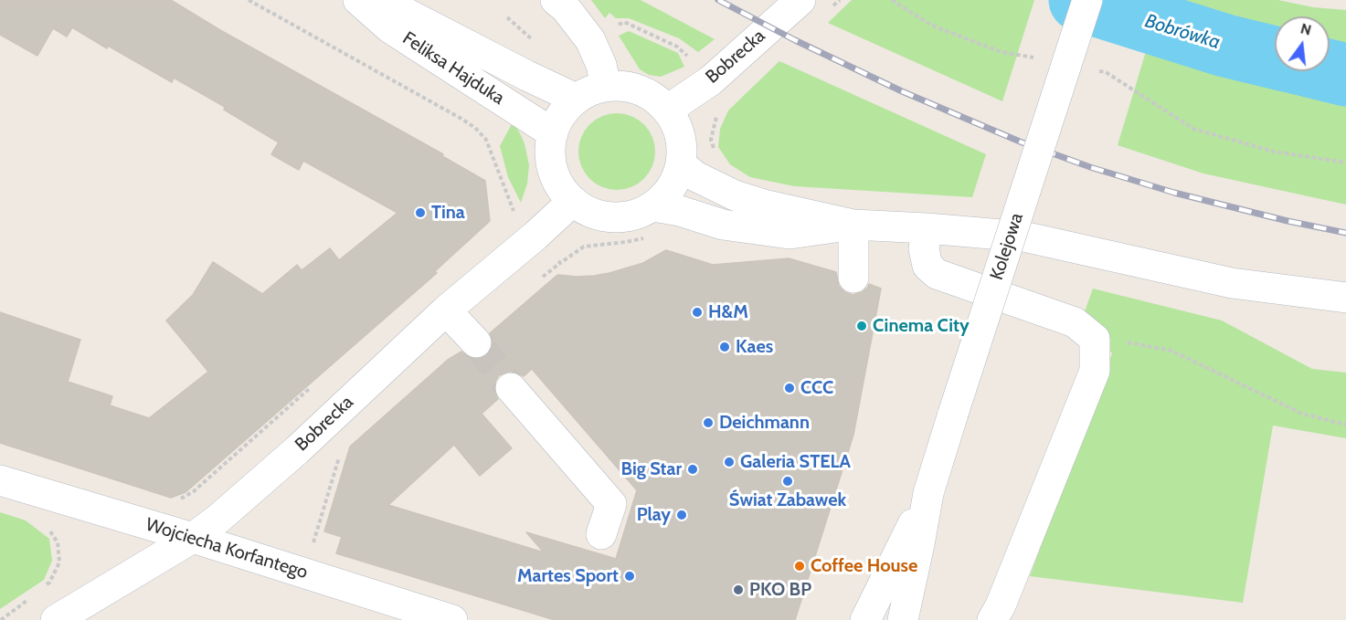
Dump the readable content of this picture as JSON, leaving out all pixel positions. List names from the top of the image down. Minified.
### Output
{"streets":{"street":["Bobrecka","Feliksa Hajduka","Kolejowa","Wojciecha Korfantego"]},"crossings":[["Bobrecka","Feliksa Hajduka"],["Bobrecka","Wojciecha Korfantego"]],"water":["Bobrówka"],"places":["Tina","H&M","Cinema City","Kaes","CCC","Deichmann","Galeria STELA","Big Star","Świat Zabawek","Play","Coffee House","Martes Sport","PKO BP"],"north":"top"}
